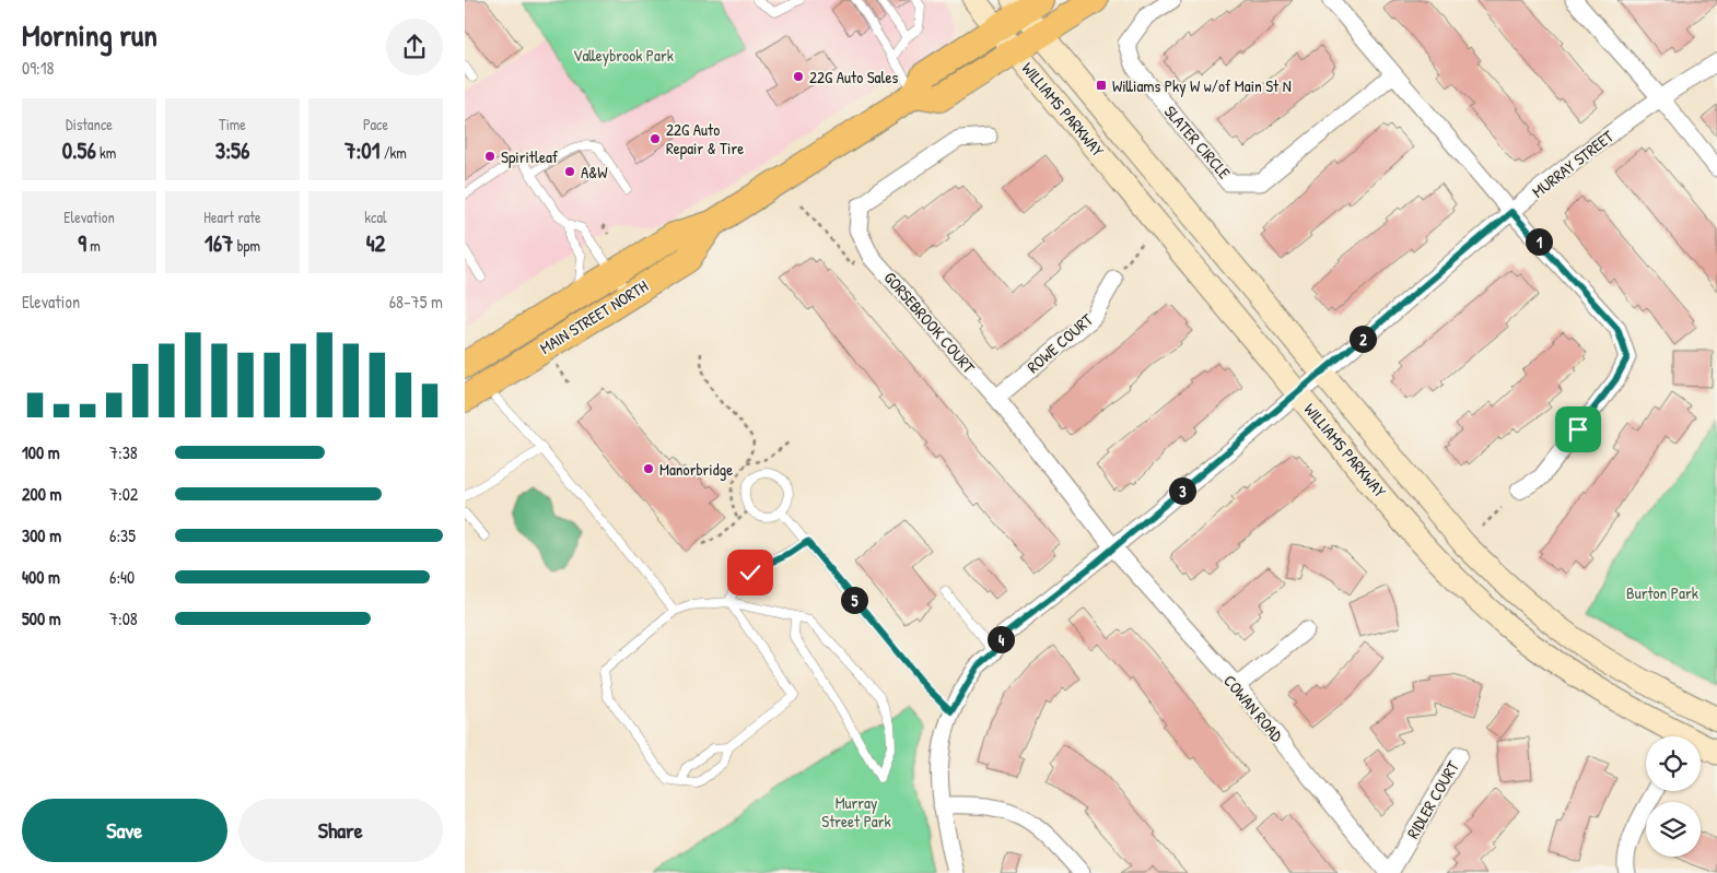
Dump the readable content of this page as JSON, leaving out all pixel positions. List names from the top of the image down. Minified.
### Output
{"streets":{"main road":["WILLIAMS PARKWAY","MAIN STREET NORTH"],"street":["SLATER CIRCLE","MURRAY STREET","GORSEBROOK COURT","ROWE COURT","COWAN ROAD","RIDLER COURT"]},"crossings":[["WILLIAMS PARKWAY","MURRAY STREET"],["WILLIAMS PARKWAY","MAIN STREET NORTH"],["MURRAY STREET","GORSEBROOK COURT"],["MURRAY STREET","COWAN ROAD"],["GORSEBROOK COURT","ROWE COURT"],["GORSEBROOK COURT","COWAN ROAD"],["COWAN ROAD","RIDLER COURT"]],"parks":["Valleybrook Park","Burton Park","Murray Street Park"],"places":{"other":["22G Auto Sales","22G Auto Repair & Tire","Spiritleaf","A&W","Manorbridge"],"transit":["Williams Pky W w/of Main St N"]},"page":{"heading":["Morning run","09:18"],"stats":[["Distance","0.56 km"],["Time","3:56"],["Pace","7:01 /km"],["Elevation","9 m"],["Heart rate","167 bpm"],["kcal","42"]],"pins":["1","2","3","5","4"],"chart":["Elevation","68–75 m"],"list":[{"name":"100 m","note":"7:38"},{"name":"200 m","note":"7:02"},{"name":"300 m","note":"6:35"},{"name":"400 m","note":"6:40"},{"name":"500 m","note":"7:08"}],"buttons":["Save","Share"]}}
